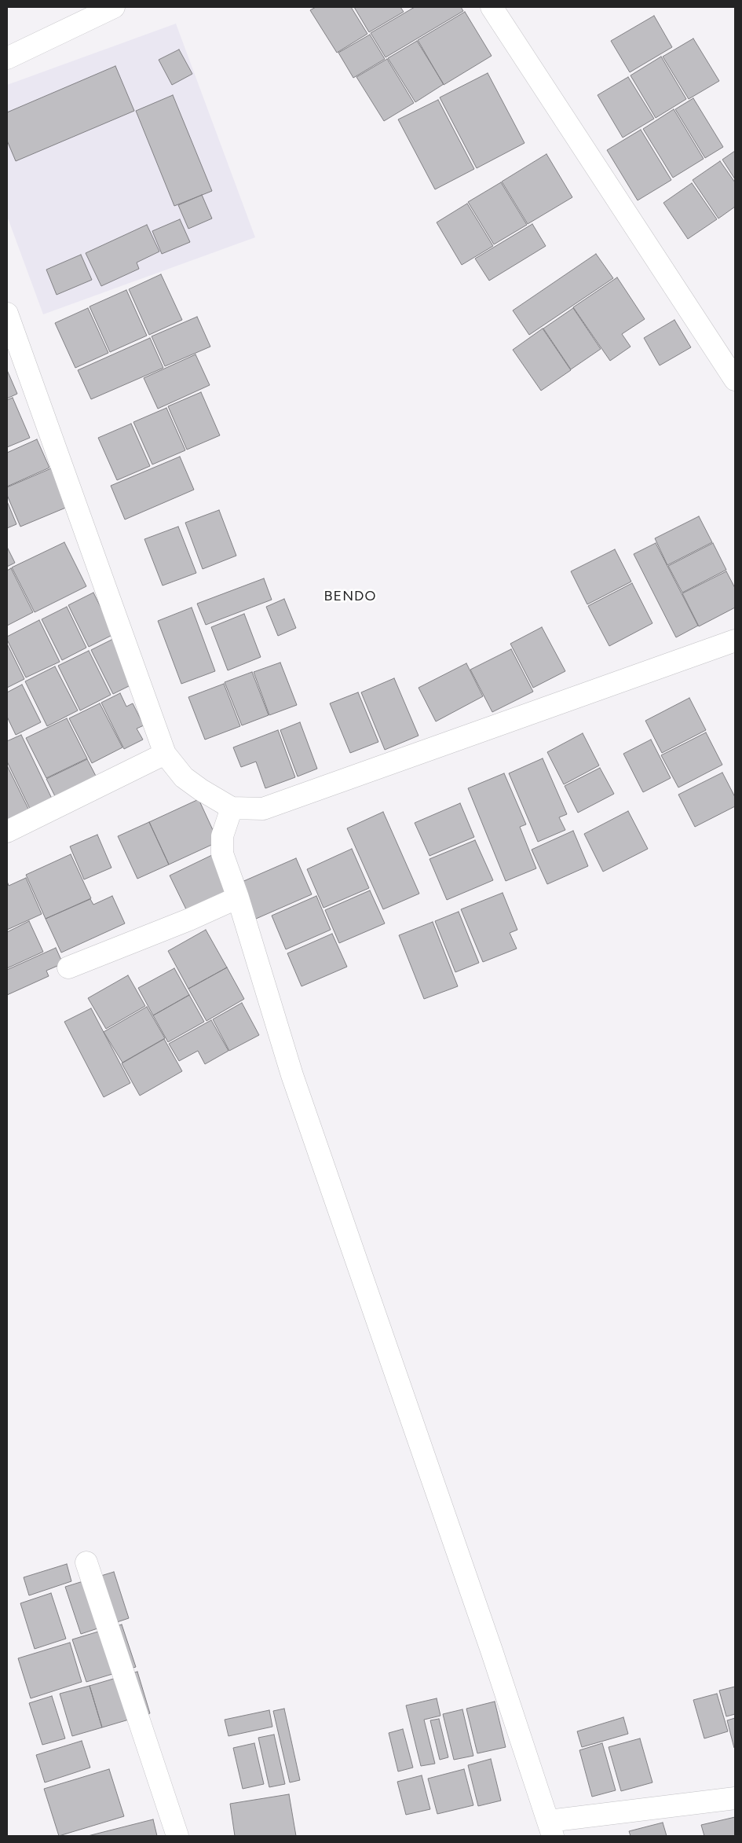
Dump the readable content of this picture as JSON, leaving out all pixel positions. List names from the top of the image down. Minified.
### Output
{"districts":["BENDO"]}
